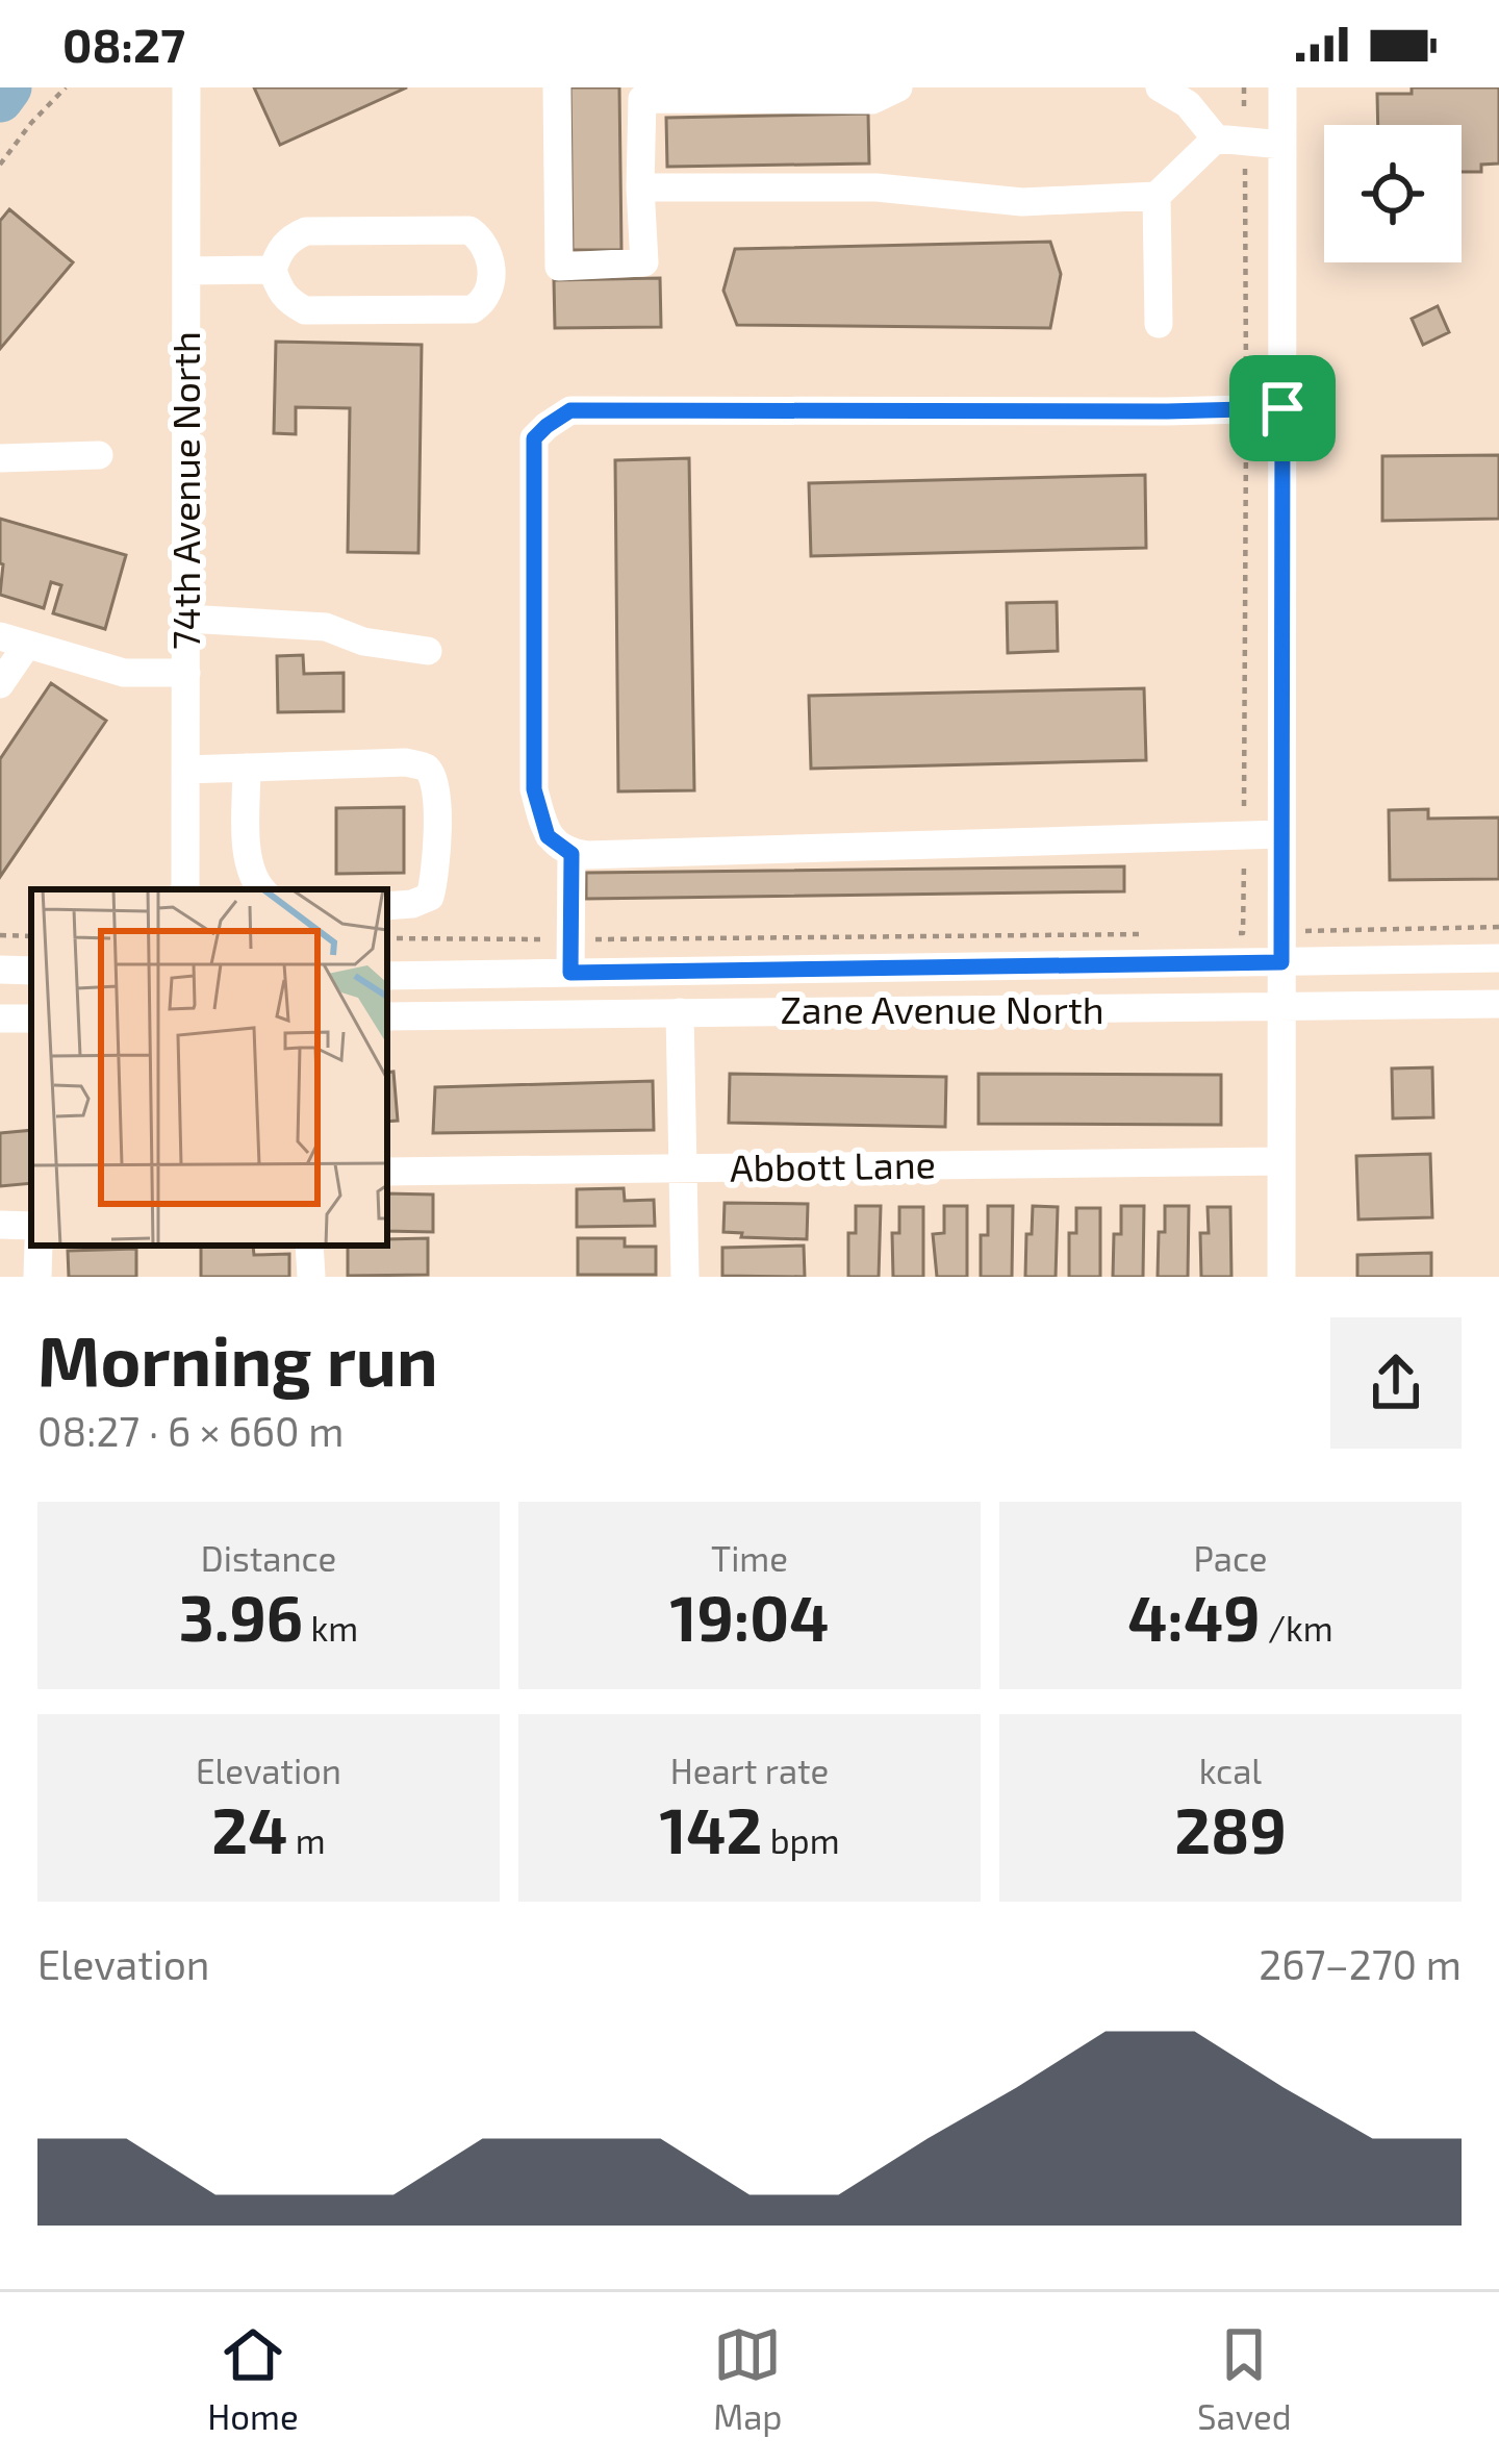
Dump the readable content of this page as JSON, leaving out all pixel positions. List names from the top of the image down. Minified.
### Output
{"streets":{"street":["74th Avenue North","Zane Avenue North","Abbott Lane"]},"page":{"status":"08:27","heading":["Morning run","08:27 · 6 × 660 m"],"stats":[["Distance","3.96 km"],["Time","19:04"],["Pace","4:49 /km"],["Elevation","24 m"],["Heart rate","142 bpm"],["kcal","289"]],"chart":["Elevation","267–270 m"],"tabs":["Home","Map","Saved"]}}
